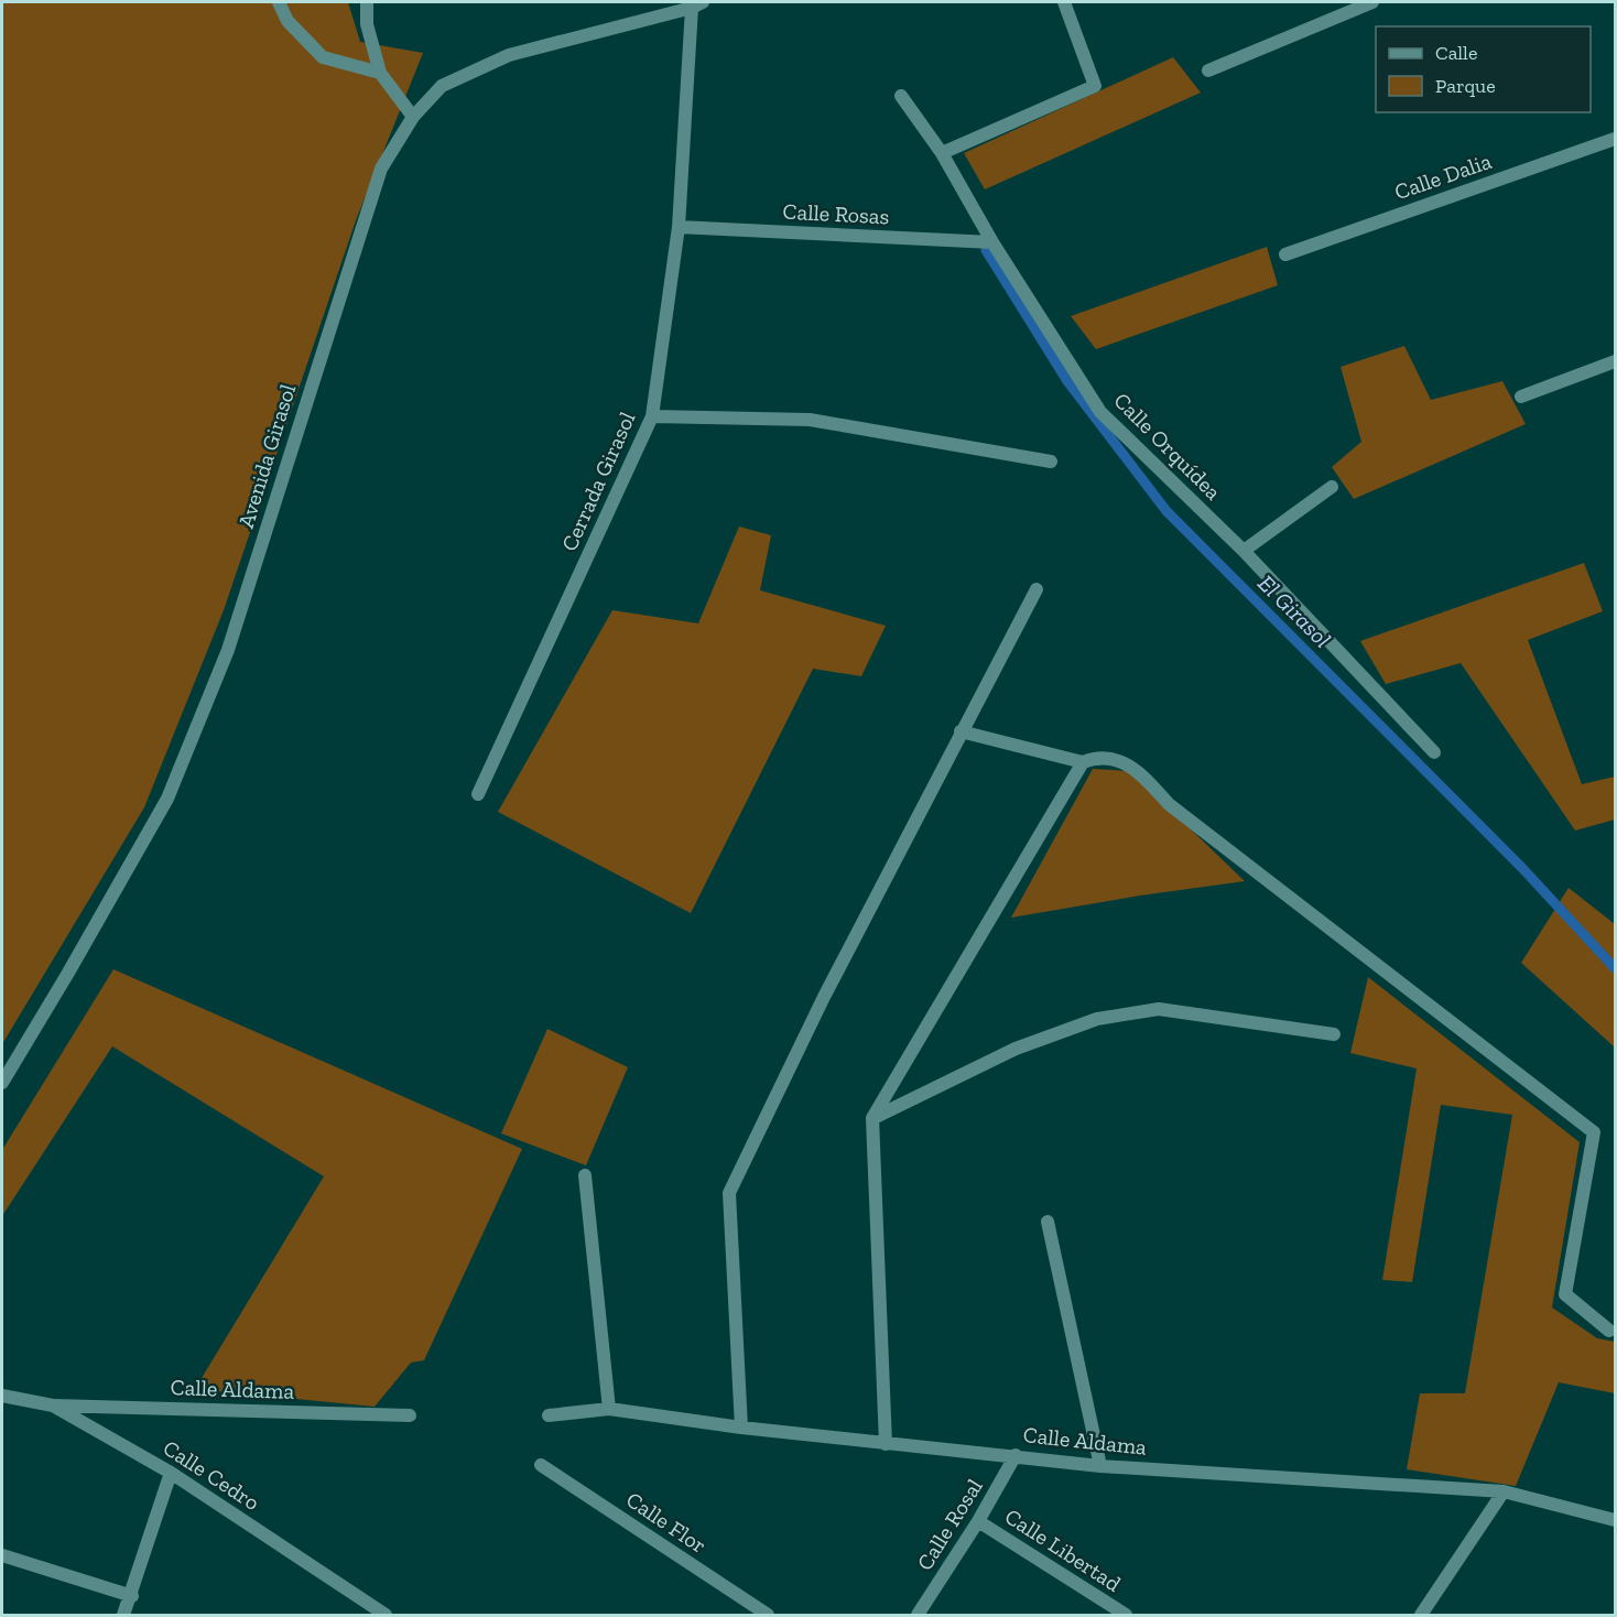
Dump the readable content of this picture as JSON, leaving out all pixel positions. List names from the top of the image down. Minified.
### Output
{"streets":{"street":["Calle Dalia","Calle Rosas","Calle Orquídea","Avenida Girasol","Cerrada Girasol","Calle Aldama","Calle Cedro","Calle Flor","Calle Rosal","Calle Libertad"]},"crossings":[["Calle Rosas","Calle Orquídea"],["Calle Rosas","Cerrada Girasol"],["Avenida Girasol","Cerrada Girasol"],["Calle Aldama","Calle Cedro"],["Calle Aldama","Calle Rosal"],["Calle Rosal","Calle Libertad"]],"water":["El Girasol"],"legend":["Calle","Parque"]}
